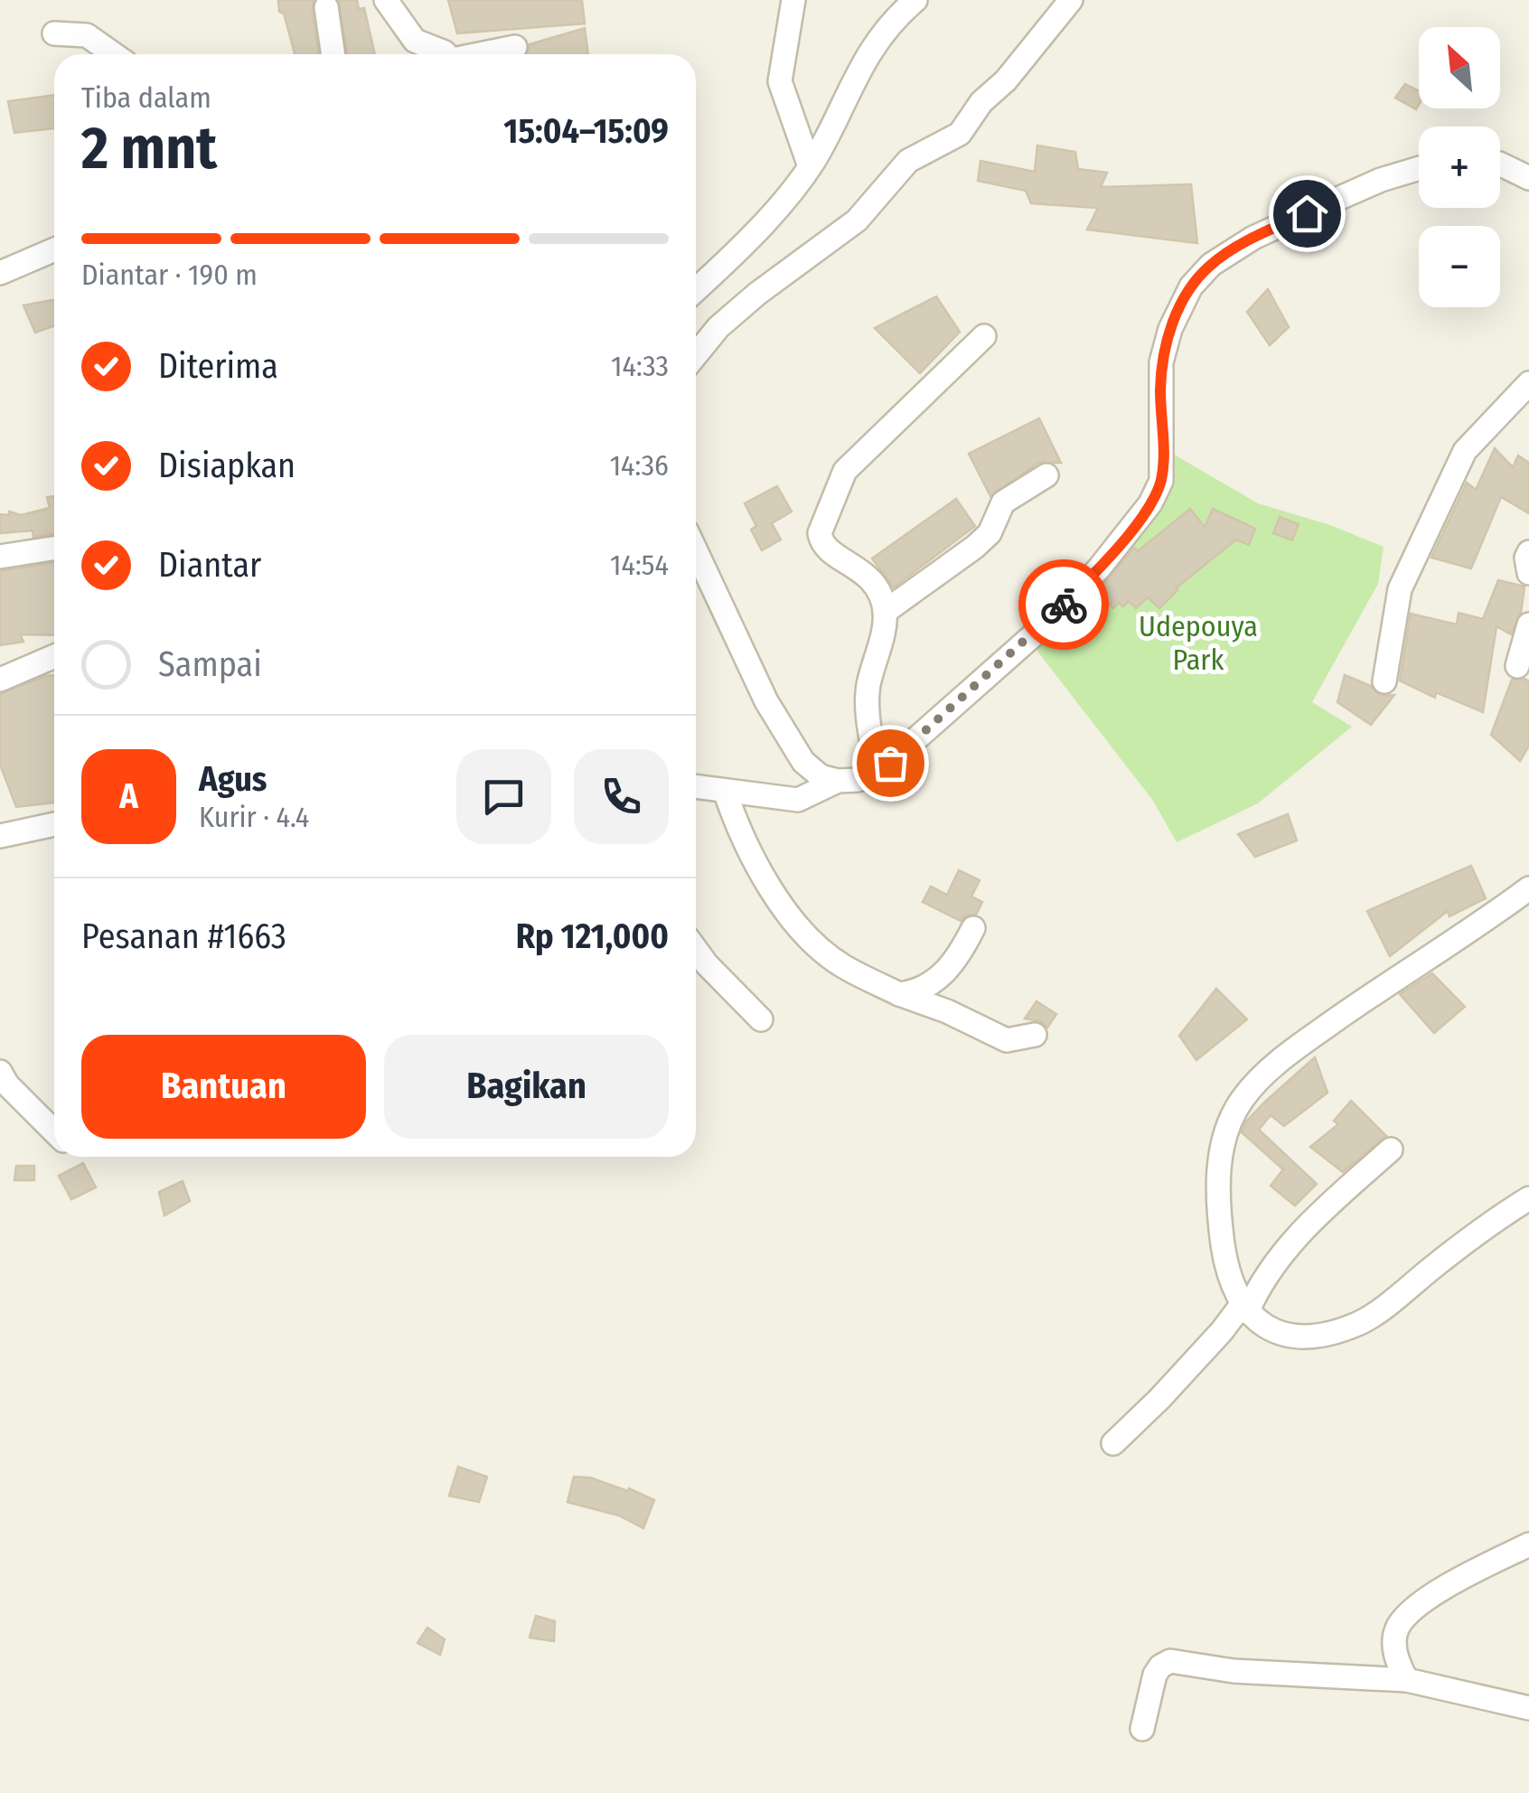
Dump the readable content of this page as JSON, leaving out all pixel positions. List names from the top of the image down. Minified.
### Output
{"parks":["Udepouya Park"],"north":"top left","page":{"map_buttons":["+","−"],"heading":["2 mnt","Tiba dalam","15:04–15:09"],"panel":["Agus","Kurir · 4.4","Pesanan #1663","Rp 121,000"],"bar":"Diantar · 190 m","list":[["Diterima","14:33"],["Disiapkan","14:36"],["Diantar","14:54"],"Sampai"],"round":"A","buttons":["Bantuan","Bagikan"]}}
